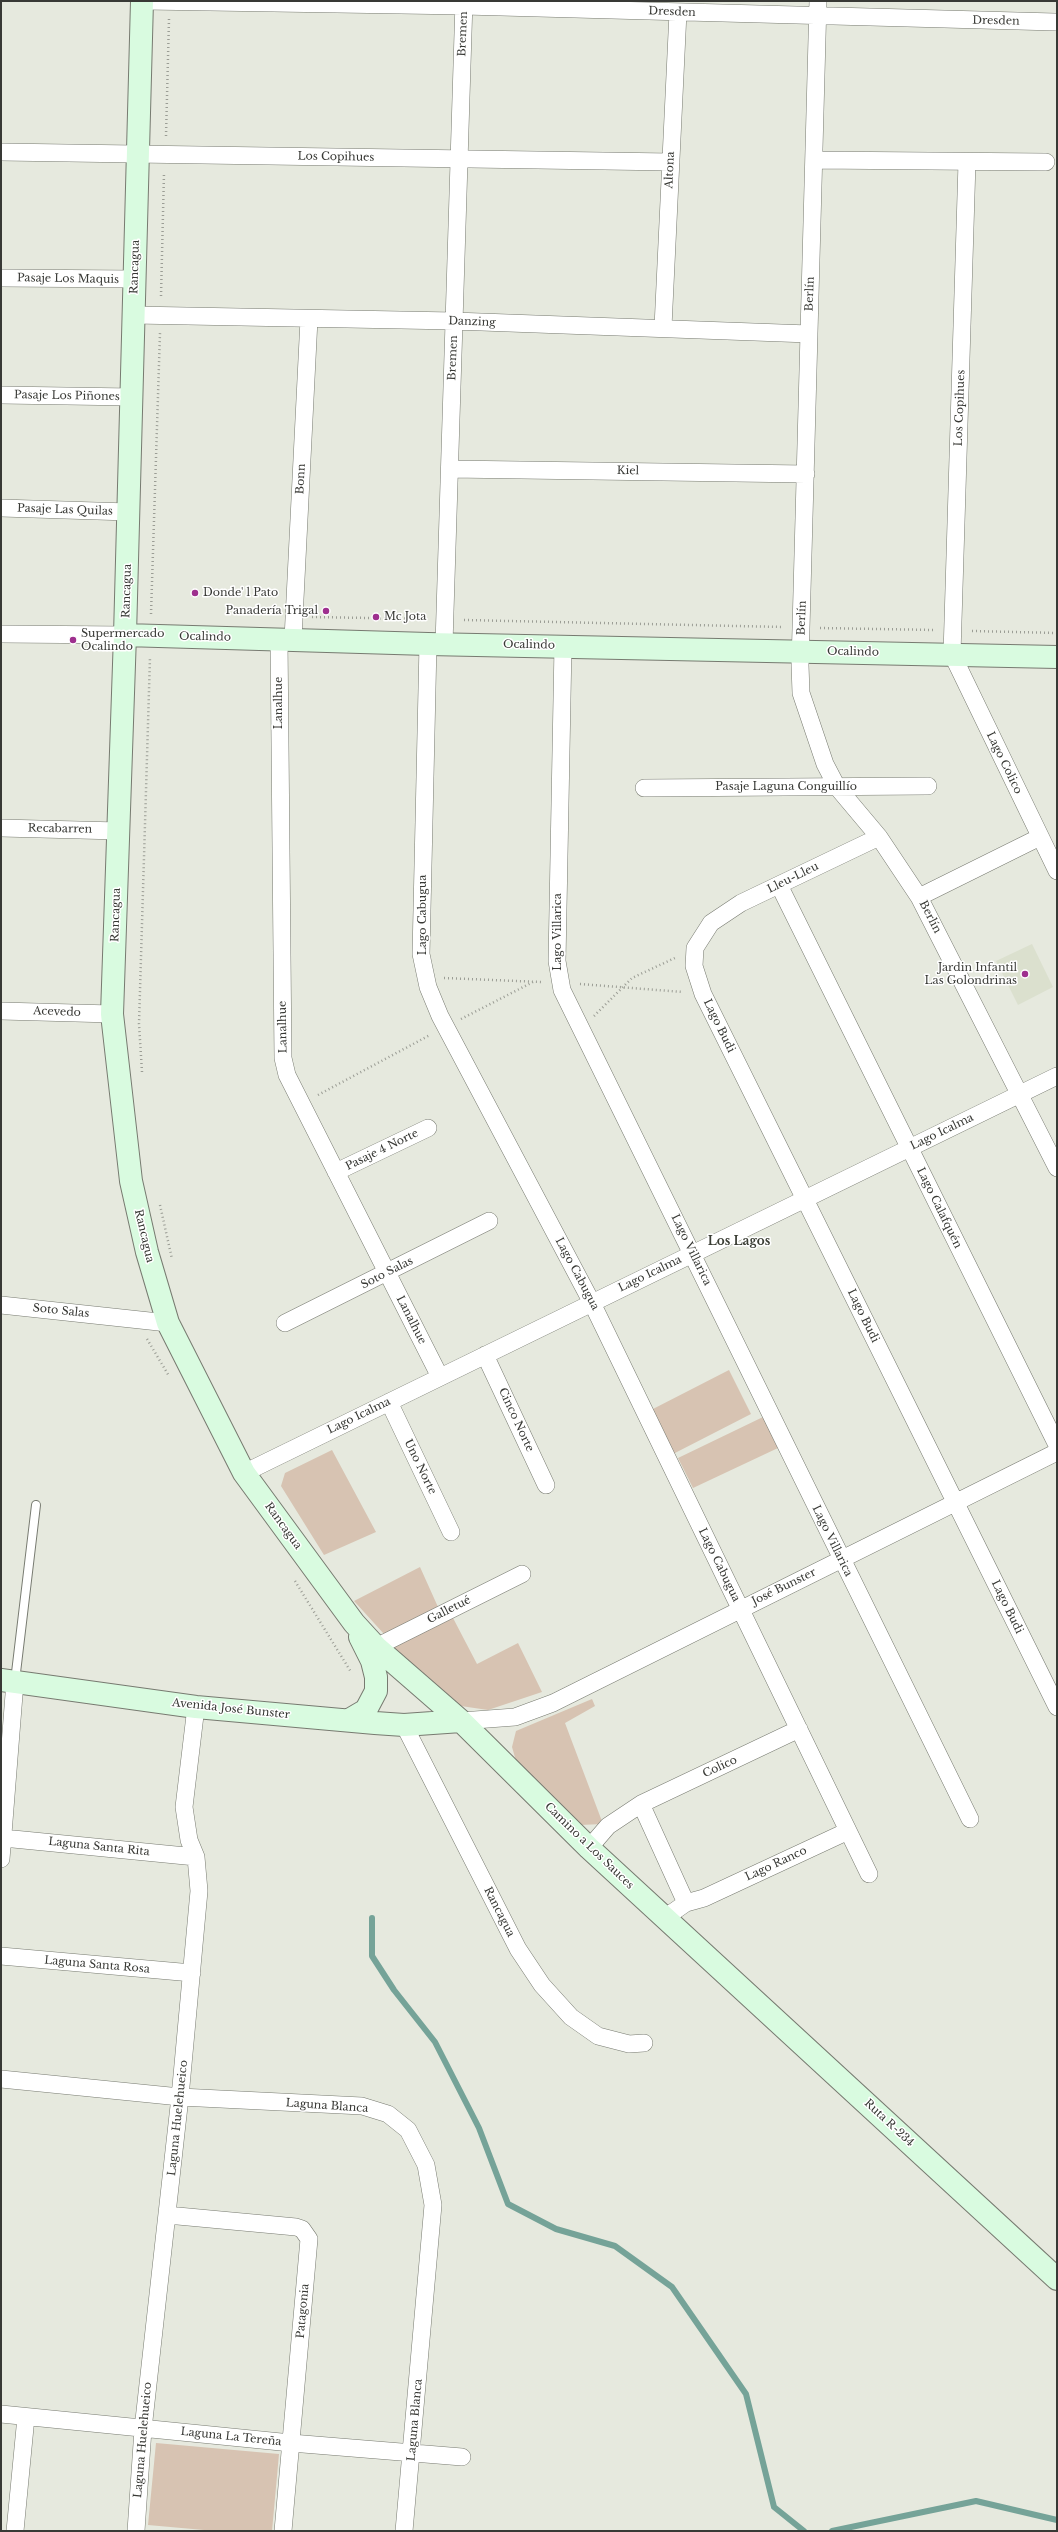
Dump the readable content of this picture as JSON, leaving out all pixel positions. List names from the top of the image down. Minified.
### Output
{"streets":{"main road":["Rancagua","Ocalindo","Avenida José Bunster","Camino a Los Sauces","Ruta R-234"],"street":["Dresden","Bremen","Los Copihues","Altona","Pasaje Los Maquis","Berlín","Danzing","Pasaje Los Piñones","Kiel","Bonn","Pasaje Las Quilas","Lanalhue","Lago Colico","Pasaje Laguna Conguillío","Recabarren","Lleu-Lleu","Lago Cabugua","Lago Villarica","Acevedo","Lago Budi","Lago Icalma","Pasaje 4 Norte","Lago Calafquén","Soto Salas","Cinco Norte","Uno Norte","José Bunster","Galletué","Colico","Laguna Santa Rita","Lago Ranco","Laguna Santa Rosa","Laguna Blanca","Laguna Huelehueico","Patagonia","Laguna La Tereña"]},"crossings":[["Dresden","Bremen"],["Dresden","Altona"],["Dresden","Berlín"],["Bremen","Los Copihues"],["Bremen","Danzing"],["Bremen","Kiel"],["Bremen","Ocalindo"],["Bremen","Lago Cabugua"],["Los Copihues","Altona"],["Los Copihues","Rancagua"],["Los Copihues","Ocalindo"],["Los Copihues","Lago Colico"],["Altona","Danzing"],["Rancagua","Pasaje Los Maquis"],["Rancagua","Danzing"],["Rancagua","Pasaje Los Piñones"],["Rancagua","Pasaje Las Quilas"],["Rancagua","Ocalindo"],["Rancagua","Recabarren"],["Rancagua","Acevedo"],["Rancagua","Lago Icalma"],["Rancagua","Soto Salas"],["Rancagua","José Bunster"],["Rancagua","Galletué"],["Rancagua","Avenida José Bunster"],["Rancagua","Camino a Los Sauces"],["Berlín","Danzing"],["Berlín","Kiel"],["Berlín","Ocalindo"],["Berlín","Pasaje Laguna Conguillío"],["Berlín","Lleu-Lleu"],["Berlín","Lago Icalma"],["Danzing","Bonn"],["Bonn","Ocalindo"],["Bonn","Lanalhue"],["Ocalindo","Lanalhue"],["Ocalindo","Lago Colico"],["Ocalindo","Lago Cabugua"],["Ocalindo","Lago Villarica"],["Lanalhue","Lago Icalma"],["Lanalhue","Pasaje 4 Norte"],["Lanalhue","Soto Salas"],["Lleu-Lleu","Lago Budi"],["Lleu-Lleu","Lago Calafquén"],["Lago Cabugua","Lago Icalma"],["Lago Cabugua","José Bunster"],["Lago Cabugua","Colico"],["Lago Cabugua","Lago Ranco"],["Lago Villarica","Lago Icalma"],["Lago Villarica","José Bunster"],["Lago Budi","Lago Icalma"],["Lago Budi","José Bunster"],["Lago Icalma","Lago Calafquén"],["Lago Icalma","Cinco Norte"],["Lago Icalma","Uno Norte"],["José Bunster","Avenida José Bunster"],["José Bunster","Camino a Los Sauces"],["Avenida José Bunster","Camino a Los Sauces"],["Avenida José Bunster","Laguna Huelehueico"],["Colico","Camino a Los Sauces"],["Camino a Los Sauces","Lago Ranco"],["Camino a Los Sauces","Ruta R-234"],["Laguna Santa Rita","Laguna Huelehueico"],["Laguna Santa Rosa","Laguna Huelehueico"],["Laguna Blanca","Laguna Huelehueico"],["Laguna Blanca","Laguna La Tereña"],["Laguna Huelehueico","Patagonia"],["Laguna Huelehueico","Laguna La Tereña"],["Patagonia","Laguna La Tereña"]],"districts":["Los Lagos"],"places":["Donde' l Pato","Panadería Trigal","Mc Jota","Supermercado Ocalindo","Jardin Infantil Las Golondrinas"]}
